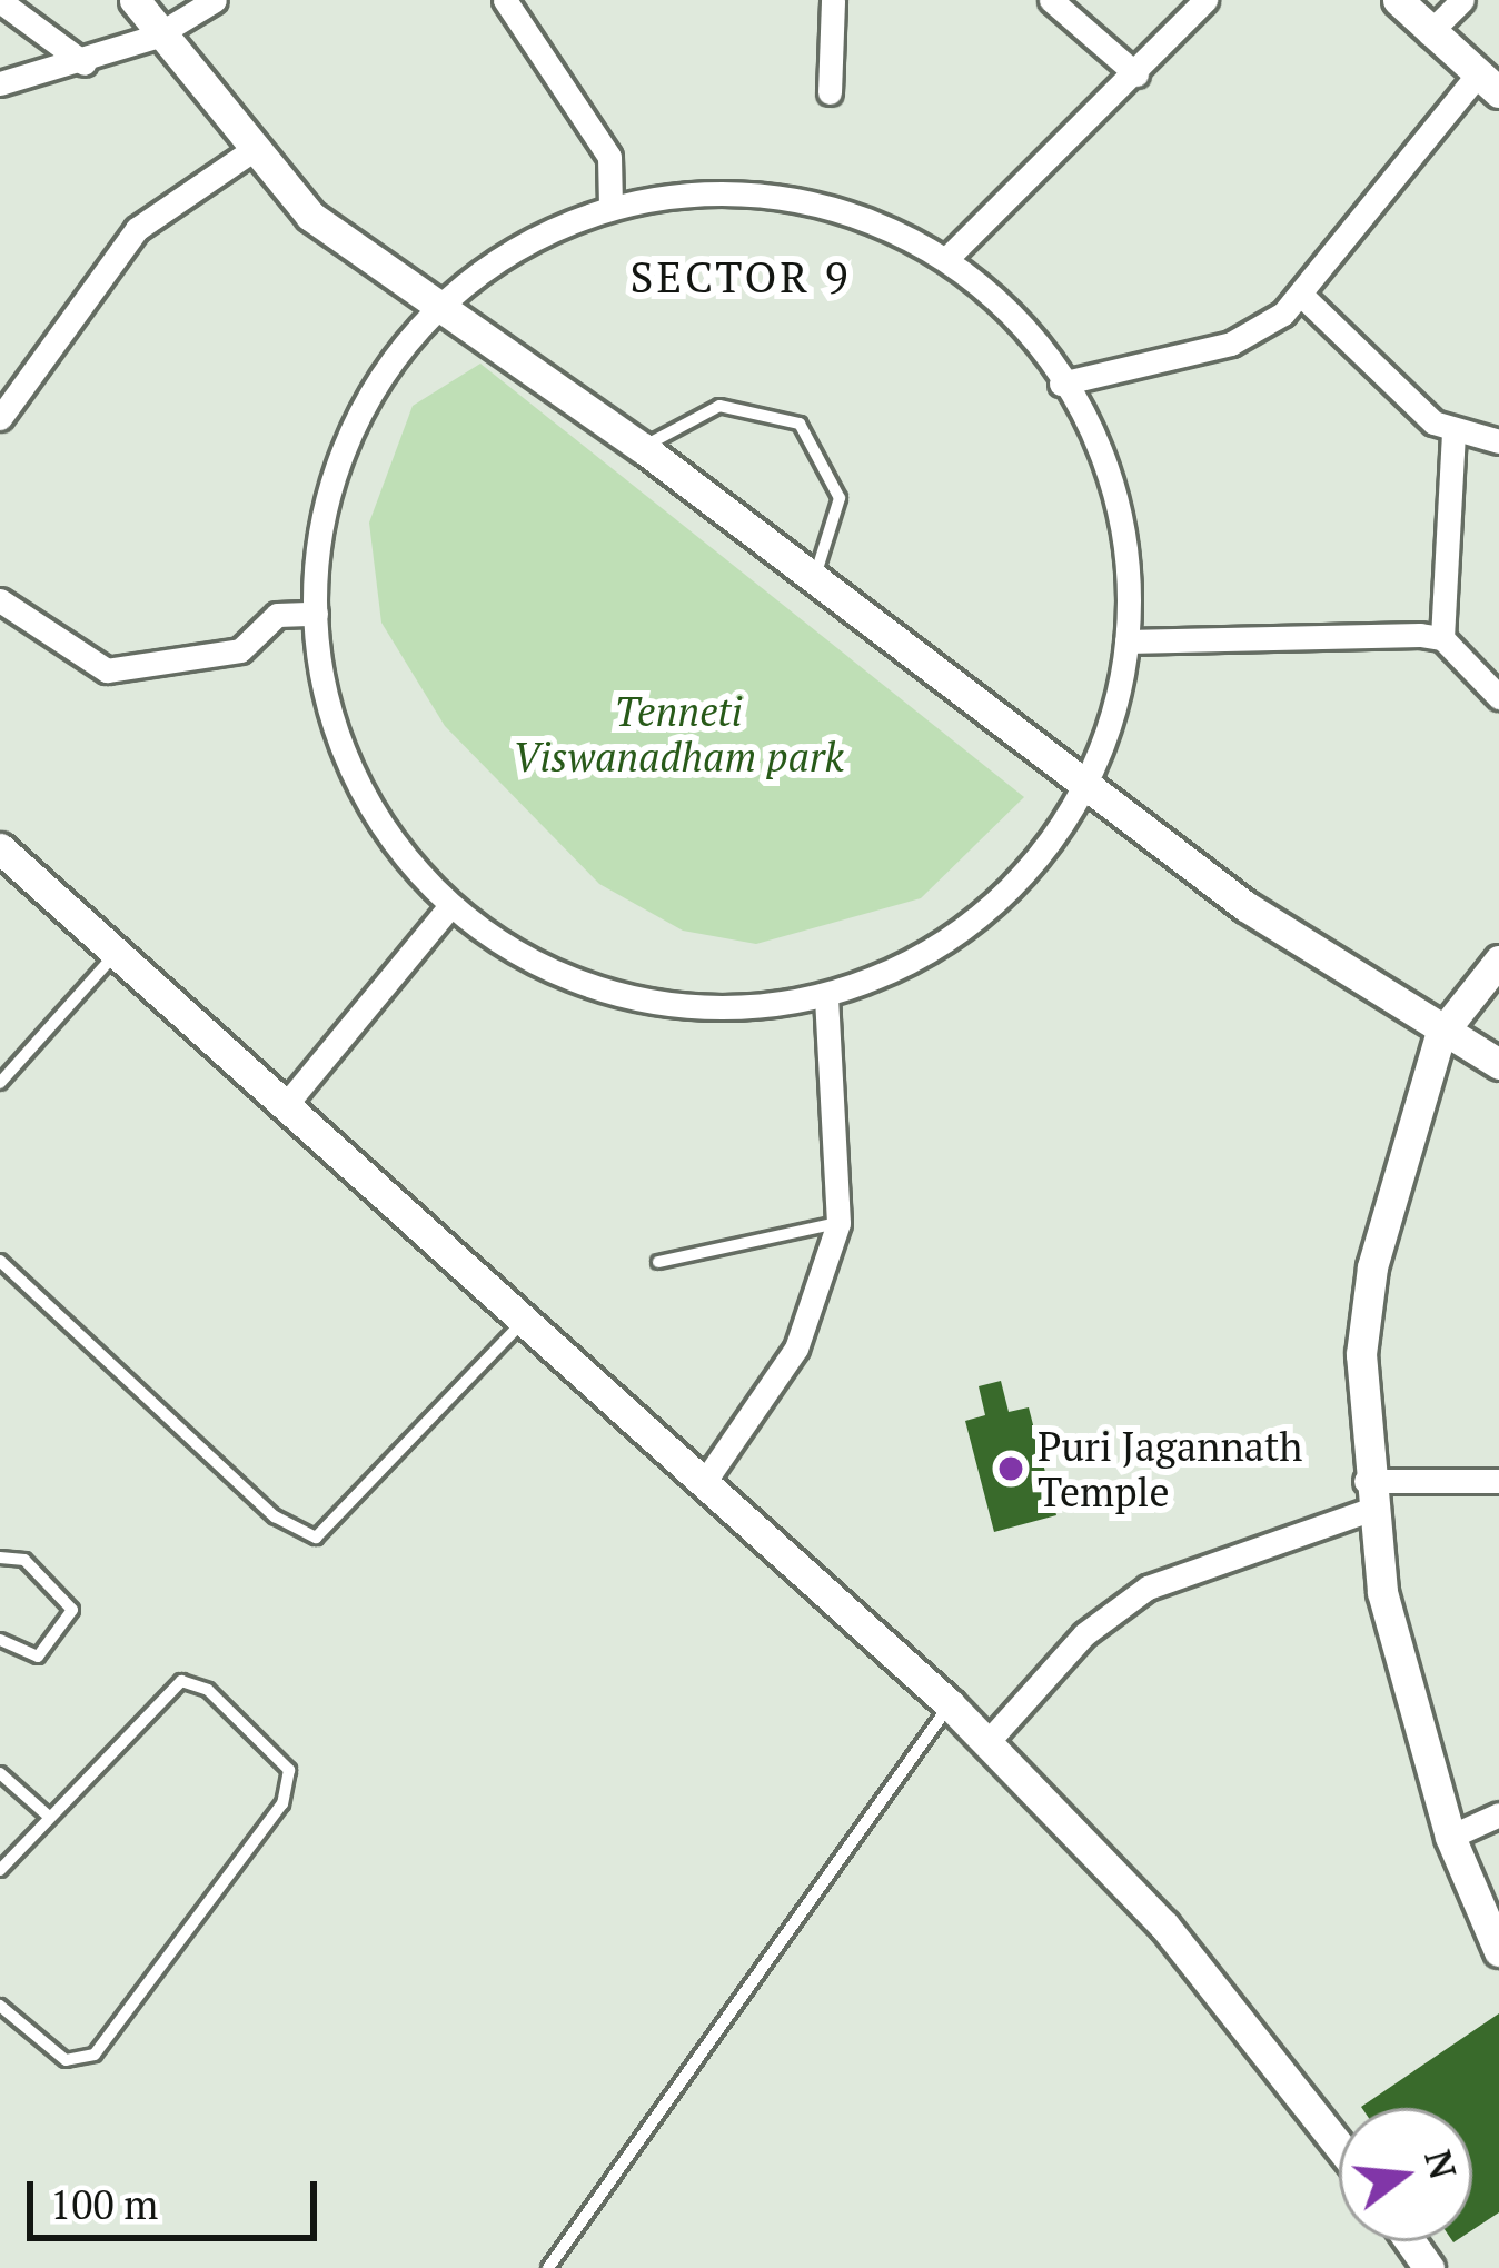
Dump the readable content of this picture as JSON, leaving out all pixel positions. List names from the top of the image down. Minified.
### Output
{"districts":["SECTOR 9"],"parks":["Tenneti Viswanadham park"],"places":["Puri Jagannath Temple"],"scale_bar":"100 m","north":"right"}
